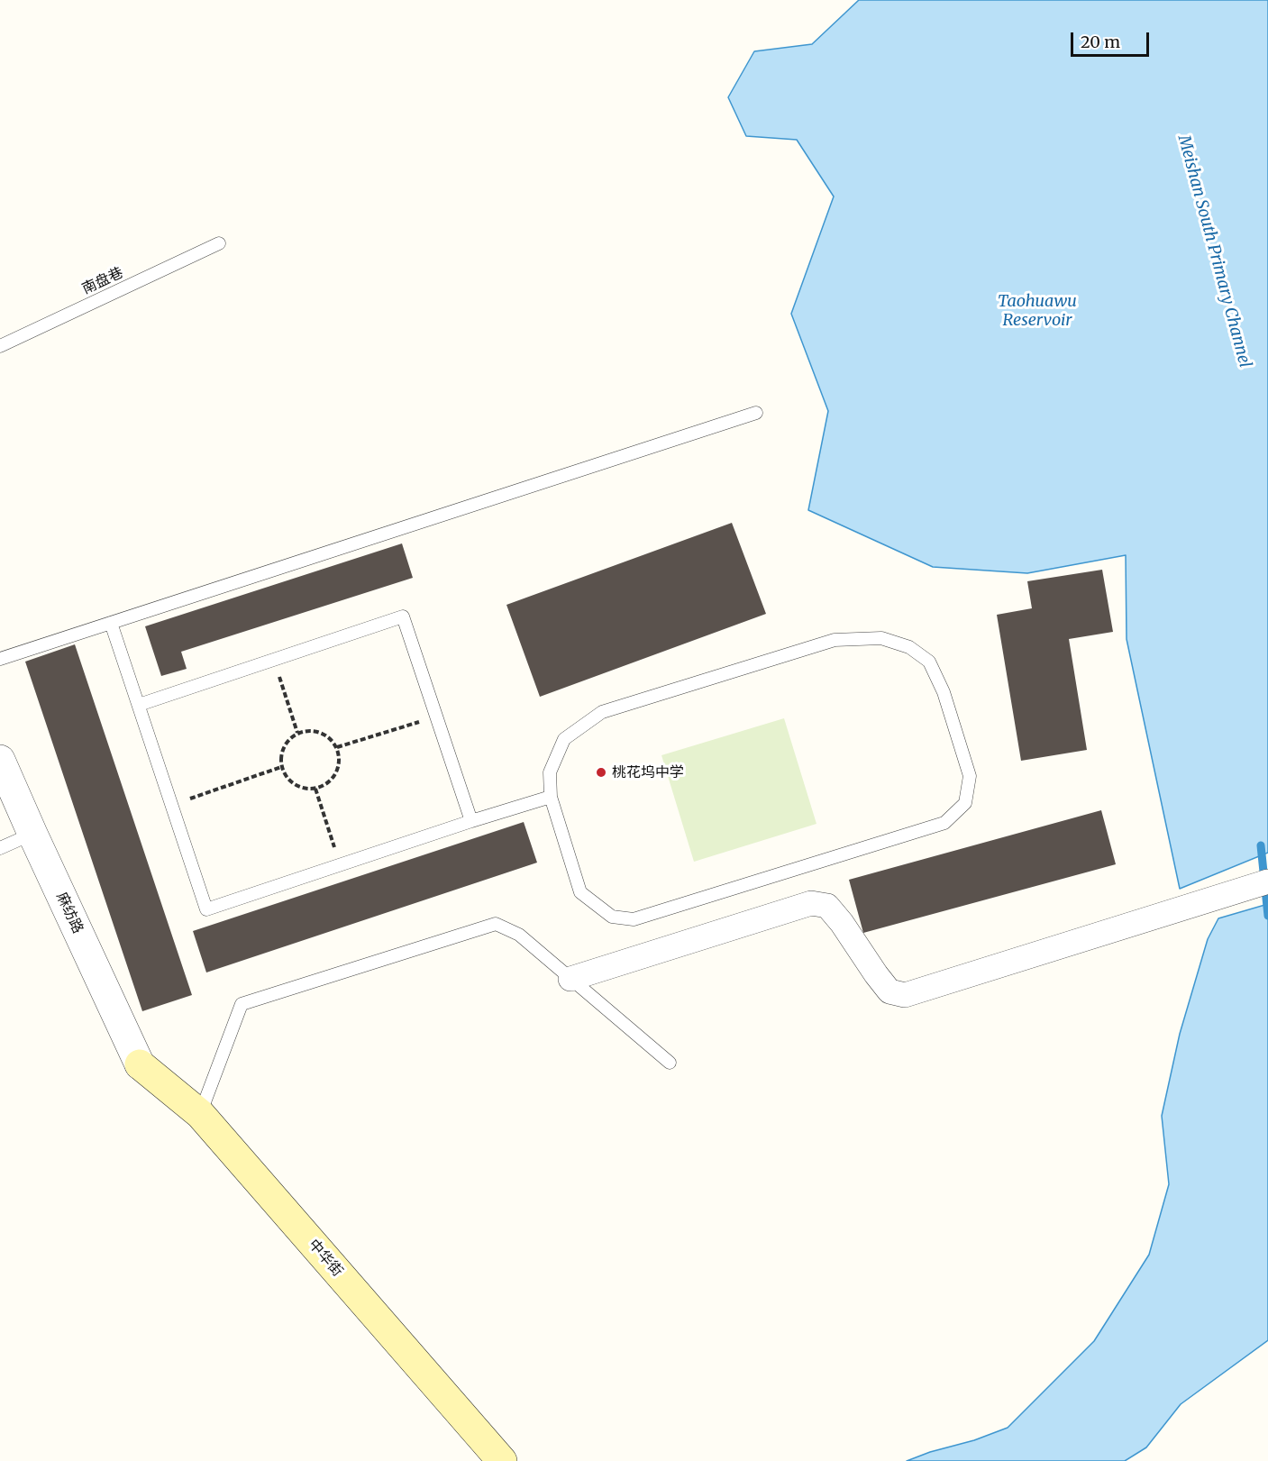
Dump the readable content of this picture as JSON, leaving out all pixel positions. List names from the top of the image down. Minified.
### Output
{"streets":{"main road":["中华街"],"street":["麻纺路"],"lane":["南盘巷"]},"crossings":[["麻纺路","中华街"]],"water":["Meishan South Primary Channel","Taohuawu Reservoir"],"places":["桃花坞中学"],"scale_bar":"20 m"}
